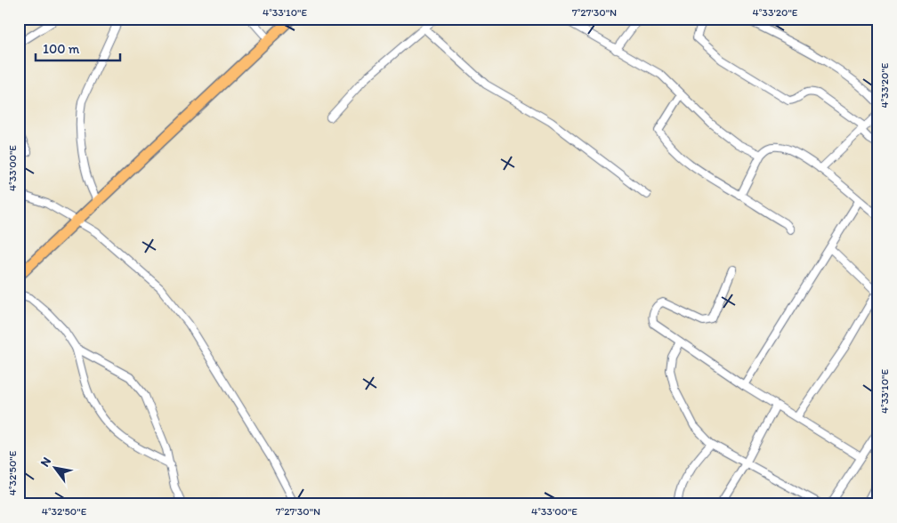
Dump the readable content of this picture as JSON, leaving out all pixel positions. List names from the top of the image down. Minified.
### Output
{"scale_bar":"100 m","north":"top left","coordinates":["4°33'10\"E","7°27'30\"N","4°33'20\"E","4°33'00\"E","4°32'50\"E"]}
